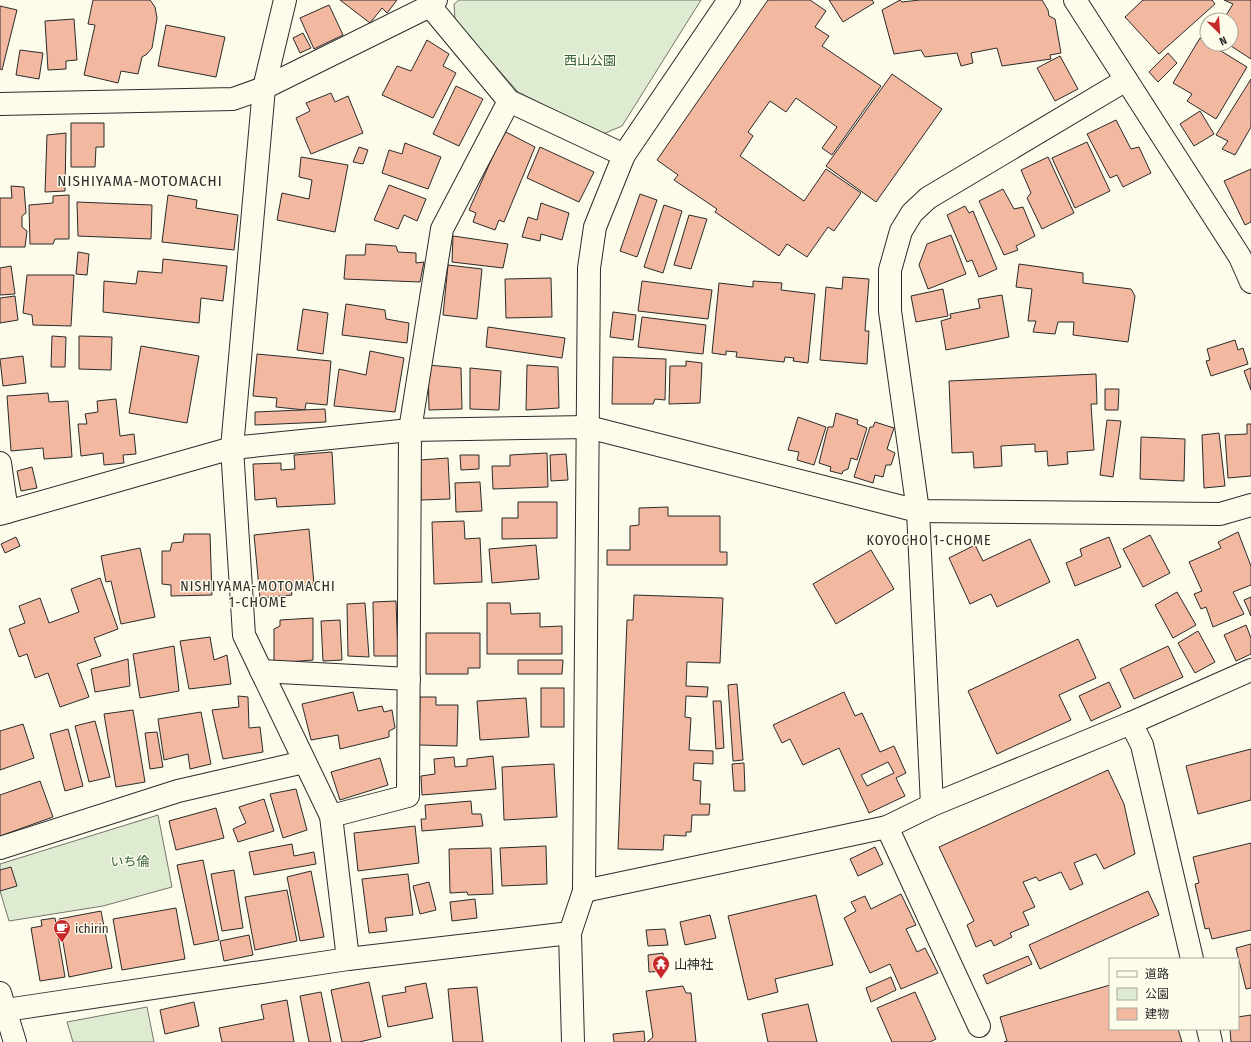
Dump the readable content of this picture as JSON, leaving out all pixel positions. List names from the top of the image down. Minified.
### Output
{"districts":["NISHIYAMA-MOTOMACHI","KOYOCHO 1-CHOME","NISHIYAMA-MOTOMACHI 1-CHOME"],"parks":["西山公園","いち倫"],"places":{"cafe":["ichirin"],"temple":["山神社"]},"legend":["道路","公園","建物"],"north":"bottom right"}
